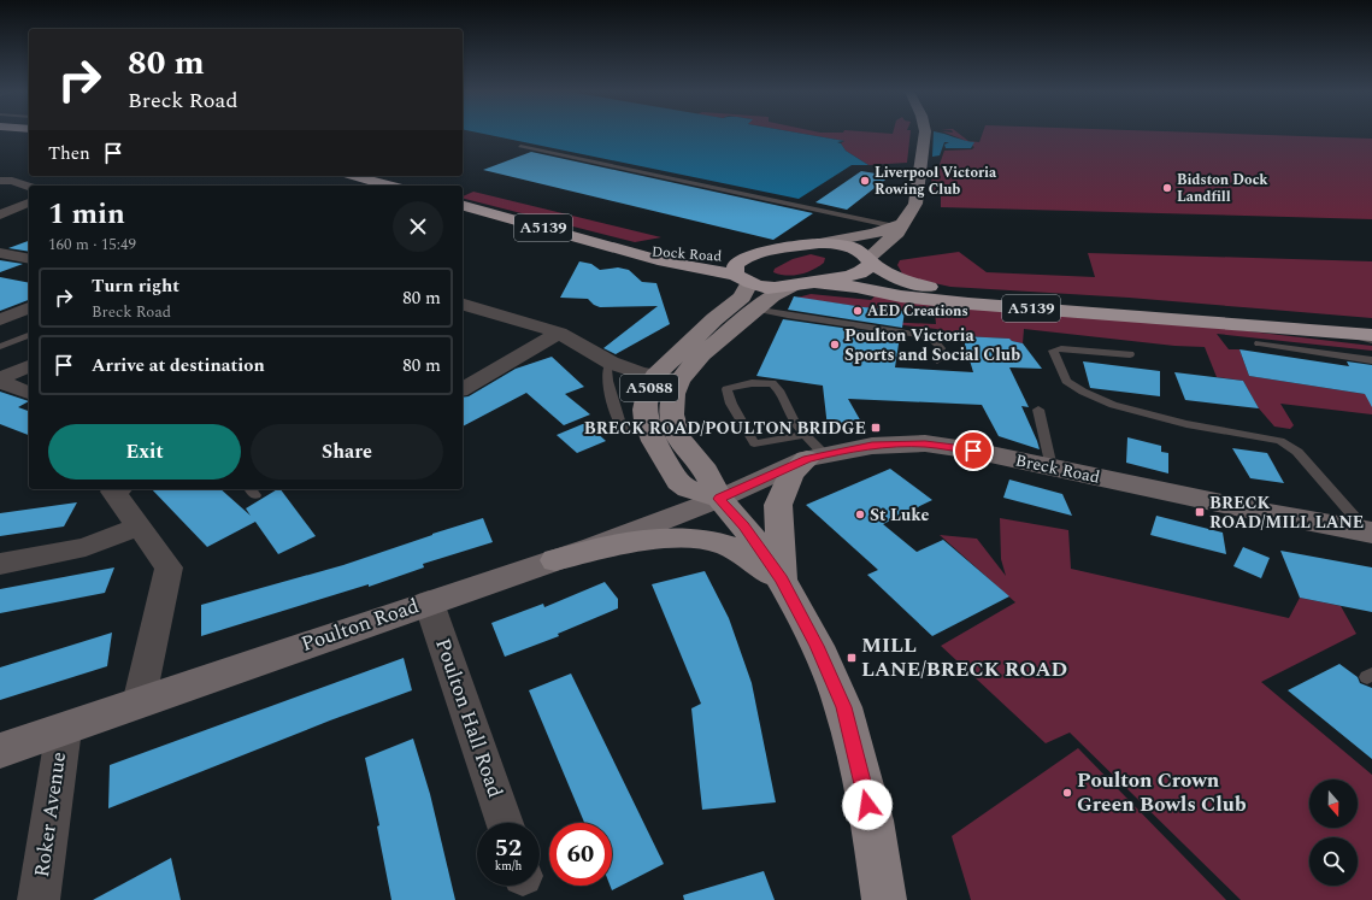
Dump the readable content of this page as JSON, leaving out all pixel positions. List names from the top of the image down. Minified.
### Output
{"streets":{"highway":["A5139","Dock Road"],"main road":["A5088","Breck Road","Poulton Road"],"street":["Poulton Hall Road","Roker Avenue"]},"crossings":[["A5139","Dock Road"],["A5139","A5088"],["Dock Road","A5088"],["A5088","Breck Road"],["A5088","Poulton Road"],["Breck Road","Poulton Road"],["Poulton Road","Poulton Hall Road"],["Poulton Road","Roker Avenue"]],"places":{"other":["Liverpool Victoria Rowing Club","Bidston Dock Landfill","AED Creations","Poulton Victoria Sports and Social Club","St Luke","Poulton Crown Green Bowls Club"],"transit":["BRECK ROAD/POULTON BRIDGE","BRECK ROAD/MILL LANE","MILL LANE/BRECK ROAD"]},"north":"bottom","page":{"turn":["80 m","Breck Road"],"then":"Then","heading":["1 min","160 m · 15:49"],"list":[{"name":"Turn right","note":"Breck Road","value":"80 m"},{"name":"Arrive at destination","value":"80 m"}],"buttons":["Exit","Share"],"speed":"52 km/h","limit":"60"}}
